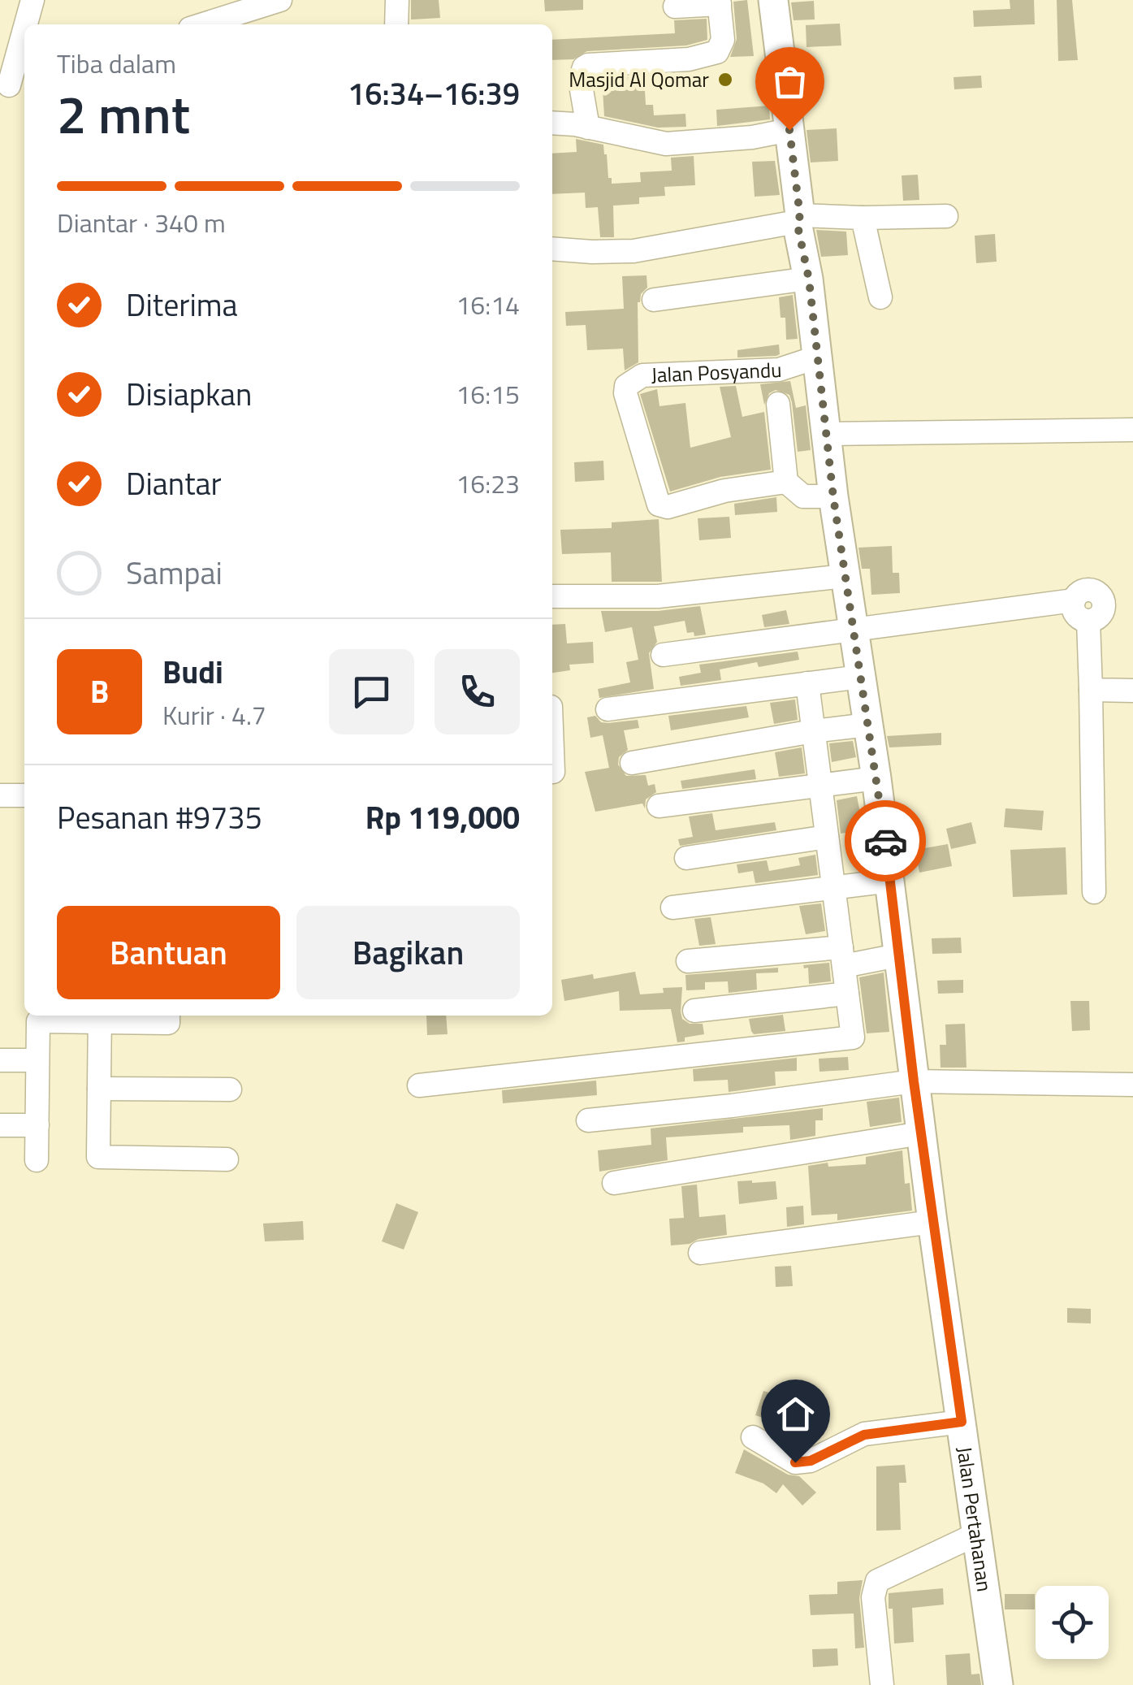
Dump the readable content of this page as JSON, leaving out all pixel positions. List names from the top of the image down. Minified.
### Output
{"streets":{"main road":["Jalan Pertahanan"],"street":["Jalan Posyandu"]},"crossings":[["Jalan Posyandu","Jalan Pertahanan"]],"places":["Masjid Al Qomar"],"page":{"heading":["2 mnt","Tiba dalam","16:34–16:39"],"panel":["Budi","Kurir · 4.7","Pesanan #9735","Rp 119,000"],"bar":"Diantar · 340 m","list":[["Diterima","16:14"],["Disiapkan","16:15"],["Diantar","16:23"],"Sampai"],"round":"B","buttons":["Bantuan","Bagikan"]}}
